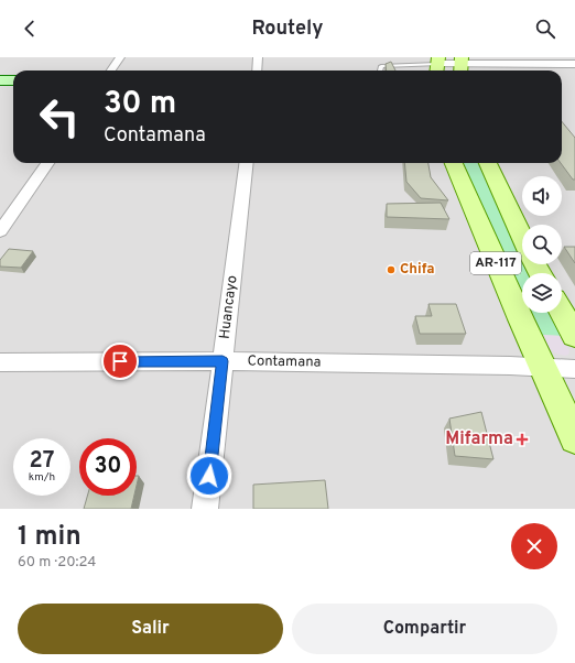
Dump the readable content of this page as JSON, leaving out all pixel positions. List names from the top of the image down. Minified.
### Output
{"streets":{"main road":["AR-117"],"street":["Huancayo","Contamana"]},"crossings":[["AR-117","Contamana"],["Huancayo","Contamana"]],"places":{"other":["Chifa"],"health":["Mifarma"]},"page":{"header":"Routely","turn":["30 m","Contamana"],"speed":"27 km/h","limit":"30","heading":["1 min","60 m · 20:24"],"buttons":["Salir","Compartir"]}}
